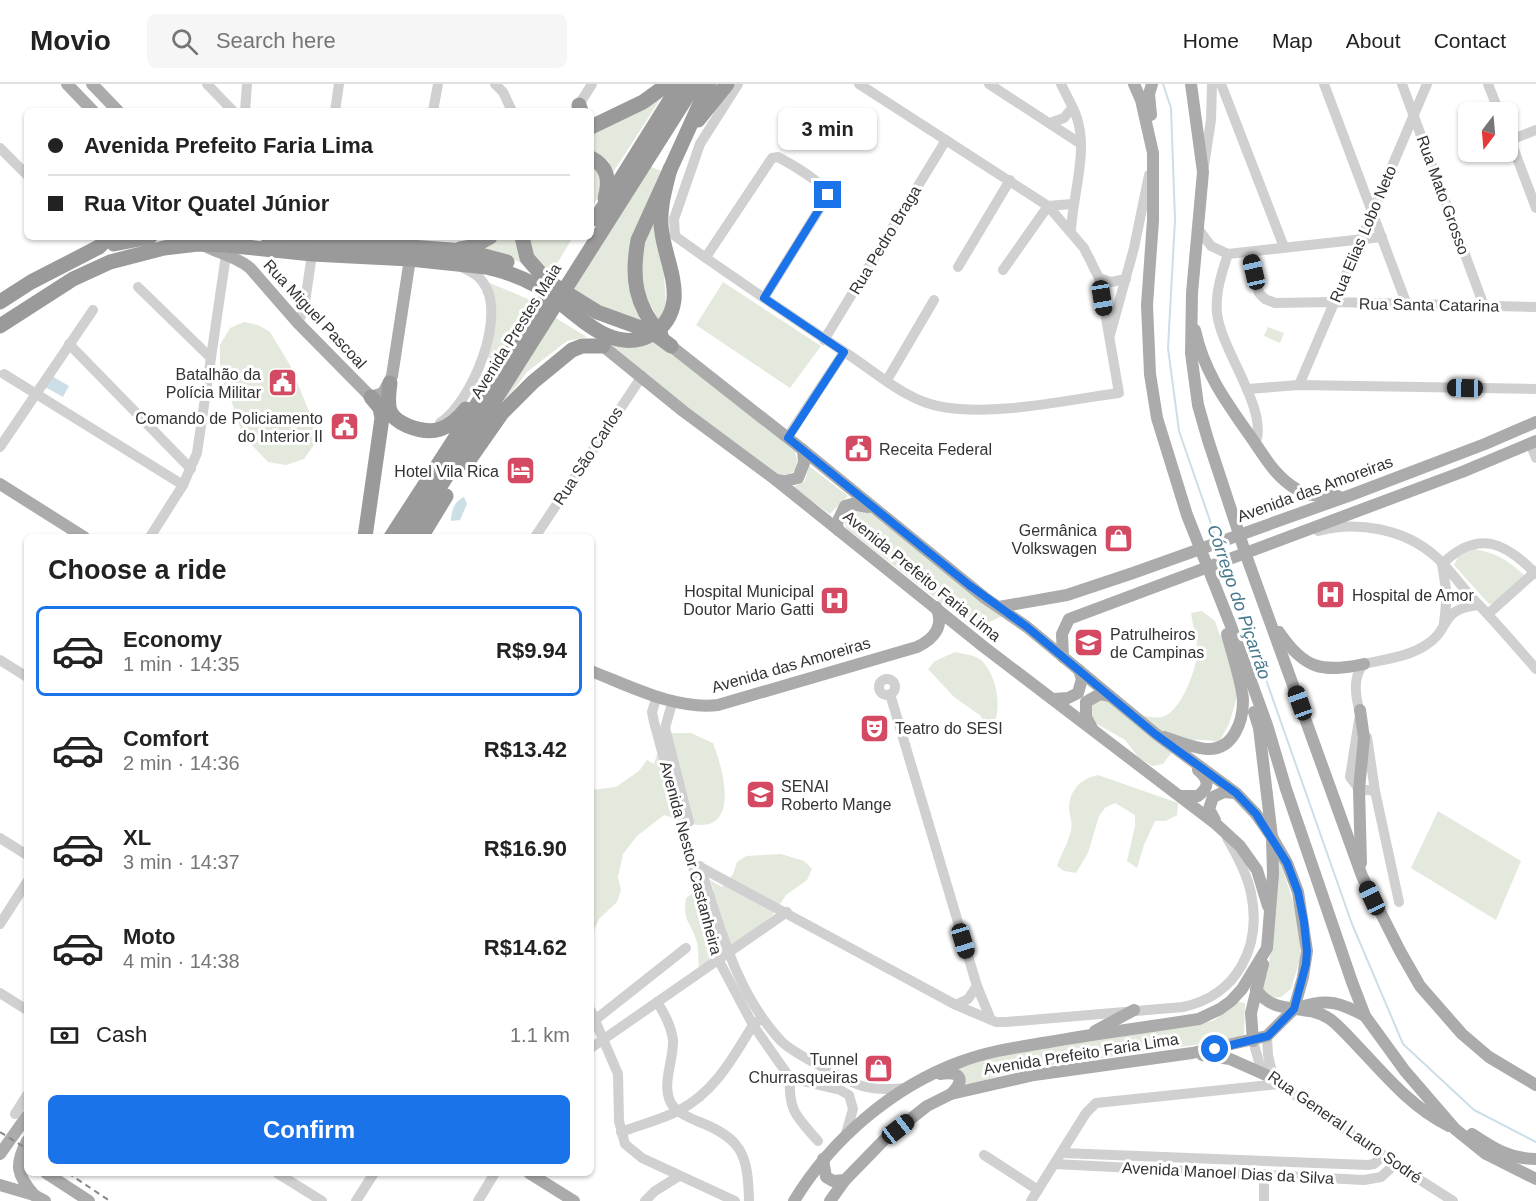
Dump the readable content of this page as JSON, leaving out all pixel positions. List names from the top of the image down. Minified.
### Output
{"streets":{"highway":["Avenida Prestes Maia"],"main road":["Rua Miguel Pascoal","Avenida das Amoreiras","Avenida Prefeito Faria Lima"],"street":["Rua Mato Grosso","Rua Elias Lobo Neto","Rua Pedro Braga","Rua Santa Catarina","Rua São Carlos","Avenida Nestor Castanheira","Rua General Lauro Sodré","Avenida Manoel Dias da Silva"]},"crossings":[["Rua Mato Grosso","Rua Elias Lobo Neto"],["Rua Mato Grosso","Rua Santa Catarina"],["Rua Elias Lobo Neto","Rua Santa Catarina"],["Rua São Carlos","Avenida Prefeito Faria Lima"],["Avenida das Amoreiras","Avenida Prefeito Faria Lima"],["Avenida das Amoreiras","Avenida Nestor Castanheira"],["Avenida Prefeito Faria Lima","Avenida Nestor Castanheira"],["Avenida Prefeito Faria Lima","Rua General Lauro Sodré"],["Rua General Lauro Sodré","Avenida Manoel Dias da Silva"]],"water":["Córrego do Piçarrão"],"places":{"public building":["Batalhão da Polícia Militar","Comando de Policiamento do Interior II","Receita Federal"],"hotel":["Hotel Vila Rica"],"shop":["Germânica Volkswagen","Tunnel Churrasqueiras"],"hospital":["Hospital de Amor","Hospital Municipal Doutor Mario Gatti"],"school or university":["Patrulheiros de Campinas","SENAI Roberto Mange"],"theatre":["Teatro do SESI"]},"north":"bottom","page":{"header":"Movio","search":"Search here","nav":["Home","Map","About","Contact"],"bubble":"3 min","banner":["Avenida Prefeito Faria Lima","Rua Vitor Quatel Júnior"],"heading":"Choose a ride","list":[{"name":"Economy","note":"1 min · 14:35","value":"R$9.94"},{"name":"Comfort","note":"2 min · 14:36","value":"R$13.42"},{"name":"XL","note":"3 min · 14:37","value":"R$16.90"},{"name":"Moto","note":"4 min · 14:38","value":"R$14.62"}],"pay":["Cash","1.1 km"],"buttons":"Confirm"}}
